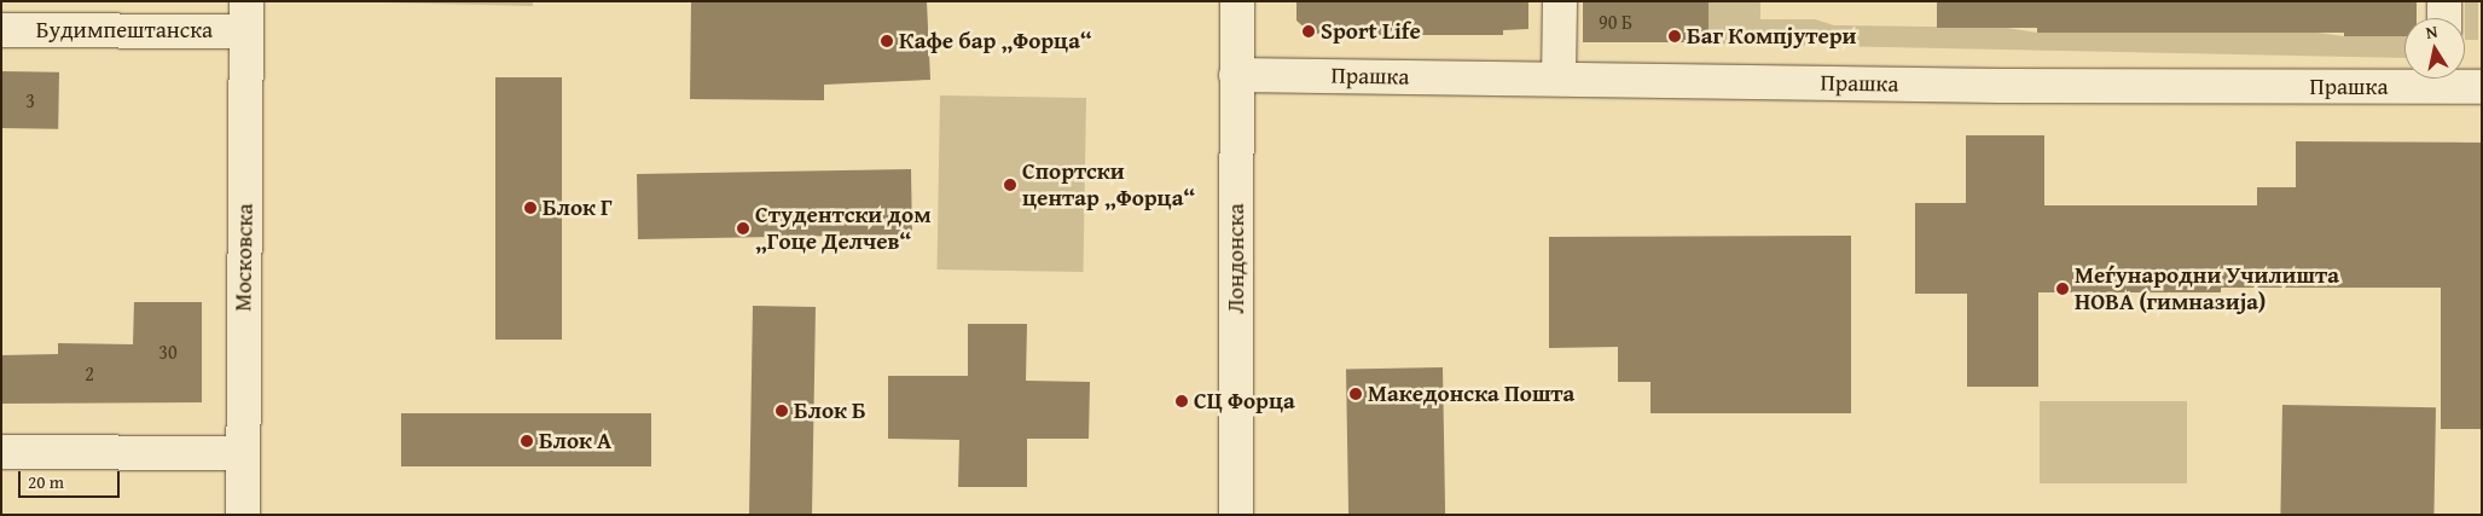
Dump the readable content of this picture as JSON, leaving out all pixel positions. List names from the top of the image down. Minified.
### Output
{"streets":{"street":["Будимпештанска","Прашка","Московска","Лондонска"]},"crossings":[["Будимпештанска","Московска"],["Прашка","Лондонска"]],"places":["Sport Life","Баг Компјутери","Кaфе бар „Форца“","Спортски центар „Форца“","Блок Г","Студентски дом „Гоце Делчев“","Меѓународни Училишта НОВА (гимназија)","Македонска Пошта","СЦ Форца","Блок Б","Блок А"],"house_numbers":["90 Б","3","30","2"],"scale_bar":"20 m","north":"top"}
